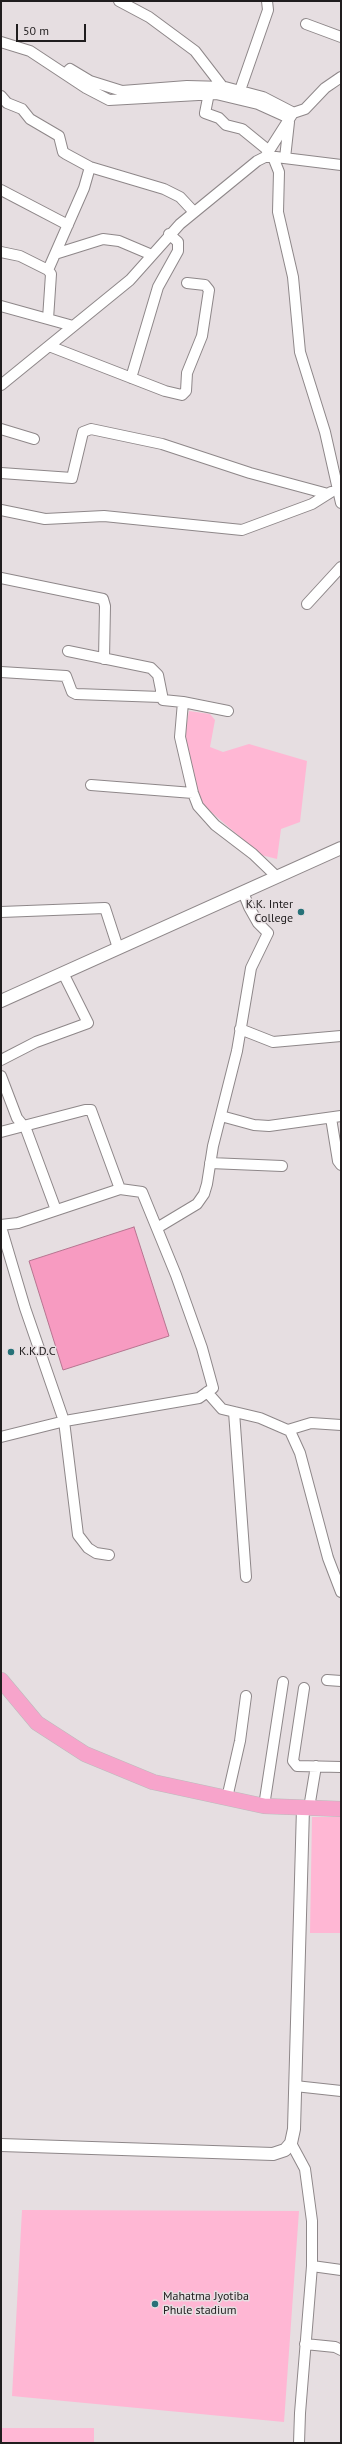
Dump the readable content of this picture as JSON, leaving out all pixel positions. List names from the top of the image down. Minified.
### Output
{"places":["K.K. Inter College","K.K.D.C","Mahatma Jyotiba Phule stadium"],"scale_bar":"50 m"}
